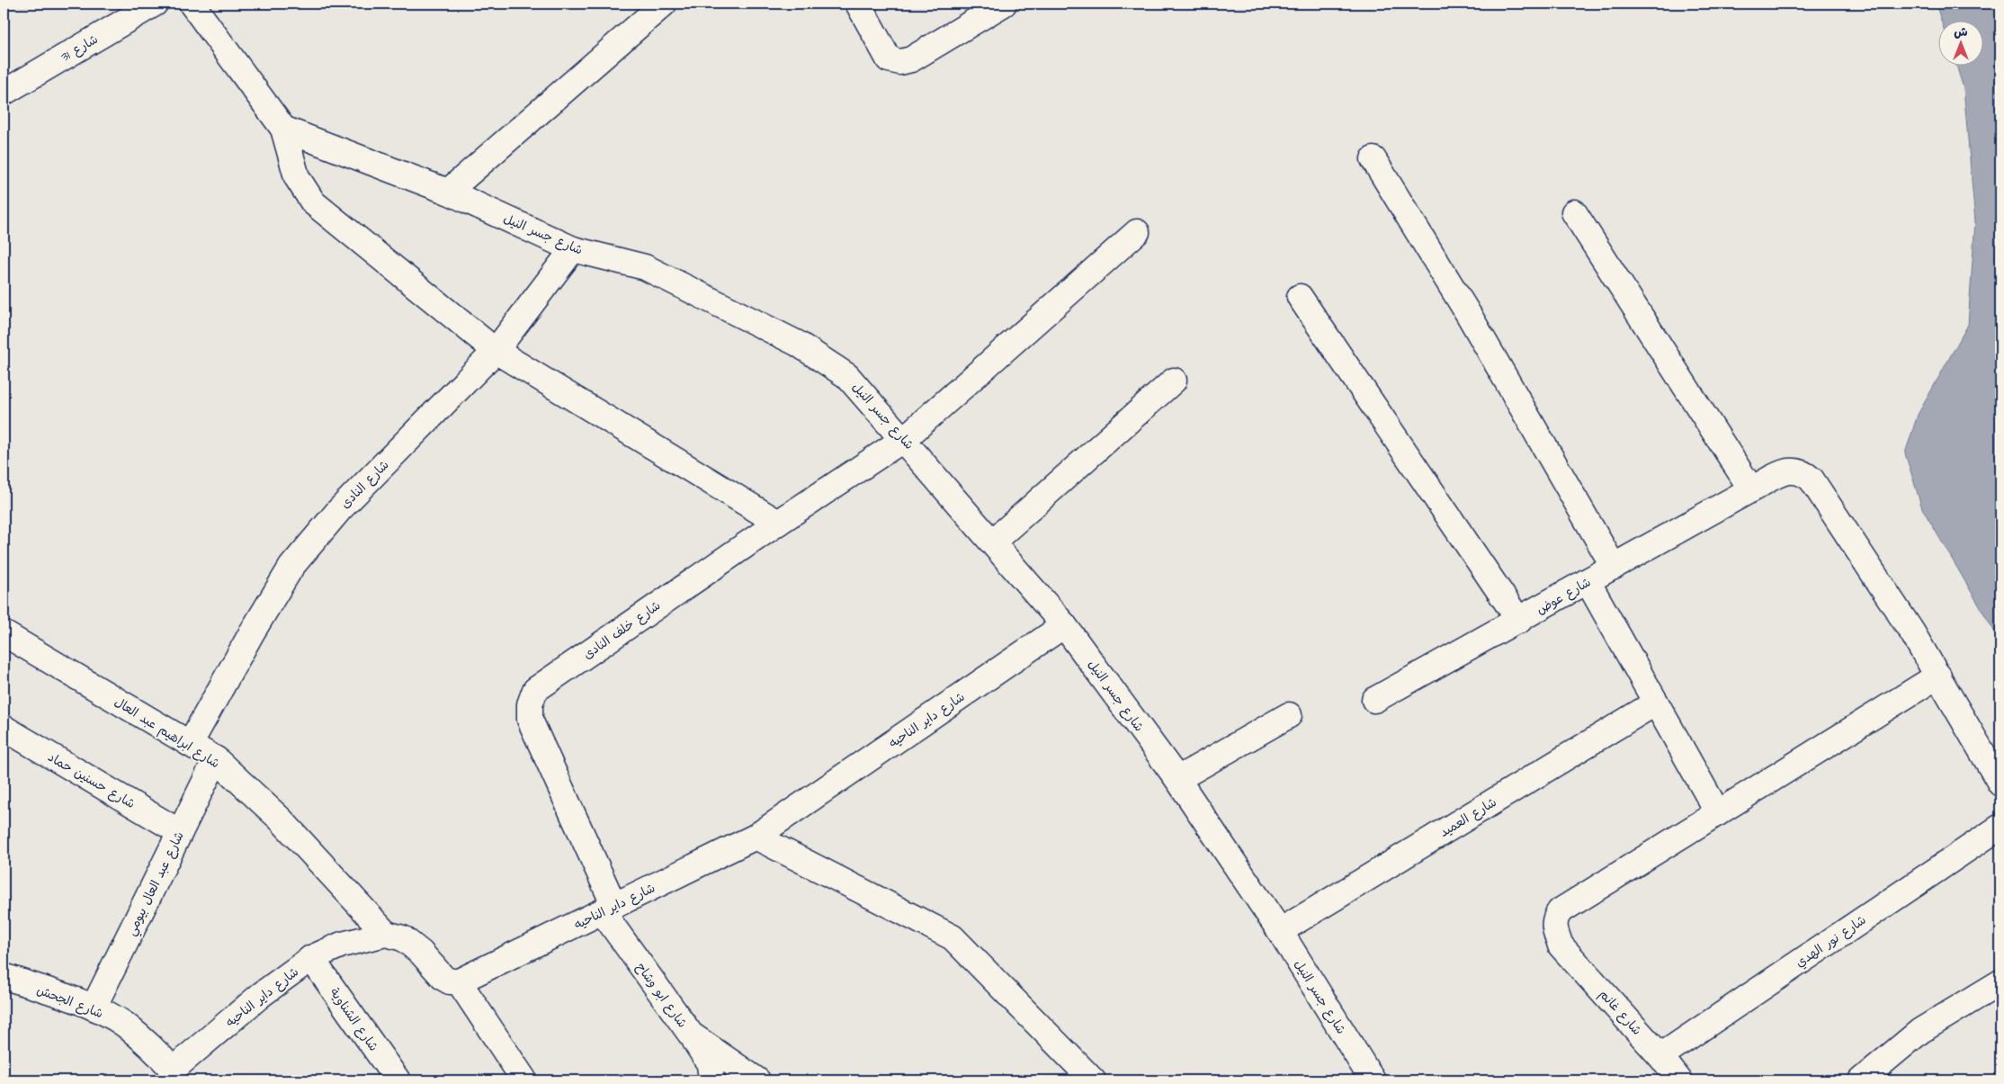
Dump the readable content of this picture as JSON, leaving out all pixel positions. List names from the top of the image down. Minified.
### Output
{"streets":{"street":["شارع 31","شارع جسر النيل","شارع النادى","شارع عوض","شارع خلف النادى","شارع داير الناحيه","شارع ابراهيم عبد العال","شارع حسنين حماد","شارع العميد","شارع عبد العال بيومي","شارع نور الهدي","شارع ابو وشاح","شارع الجحش","شارع غانم","شارع الشناوية"]},"crossings":[["شارع جسر النيل","شارع النادى"],["شارع جسر النيل","شارع خلف النادى"],["شارع جسر النيل","شارع داير الناحيه"],["شارع جسر النيل","شارع العميد"],["شارع النادى","شارع ابراهيم عبد العال"],["شارع خلف النادى","شارع داير الناحيه"],["شارع خلف النادى","شارع ابو وشاح"],["شارع داير الناحيه","شارع ابراهيم عبد العال"],["شارع داير الناحيه","شارع ابو وشاح"],["شارع داير الناحيه","شارع الجحش"],["شارع داير الناحيه","شارع الشناوية"],["شارع ابراهيم عبد العال","شارع عبد العال بيومي"],["شارع حسنين حماد","شارع عبد العال بيومي"],["شارع عبد العال بيومي","شارع الجحش"],["شارع نور الهدي","شارع غانم"]],"north":"top"}
